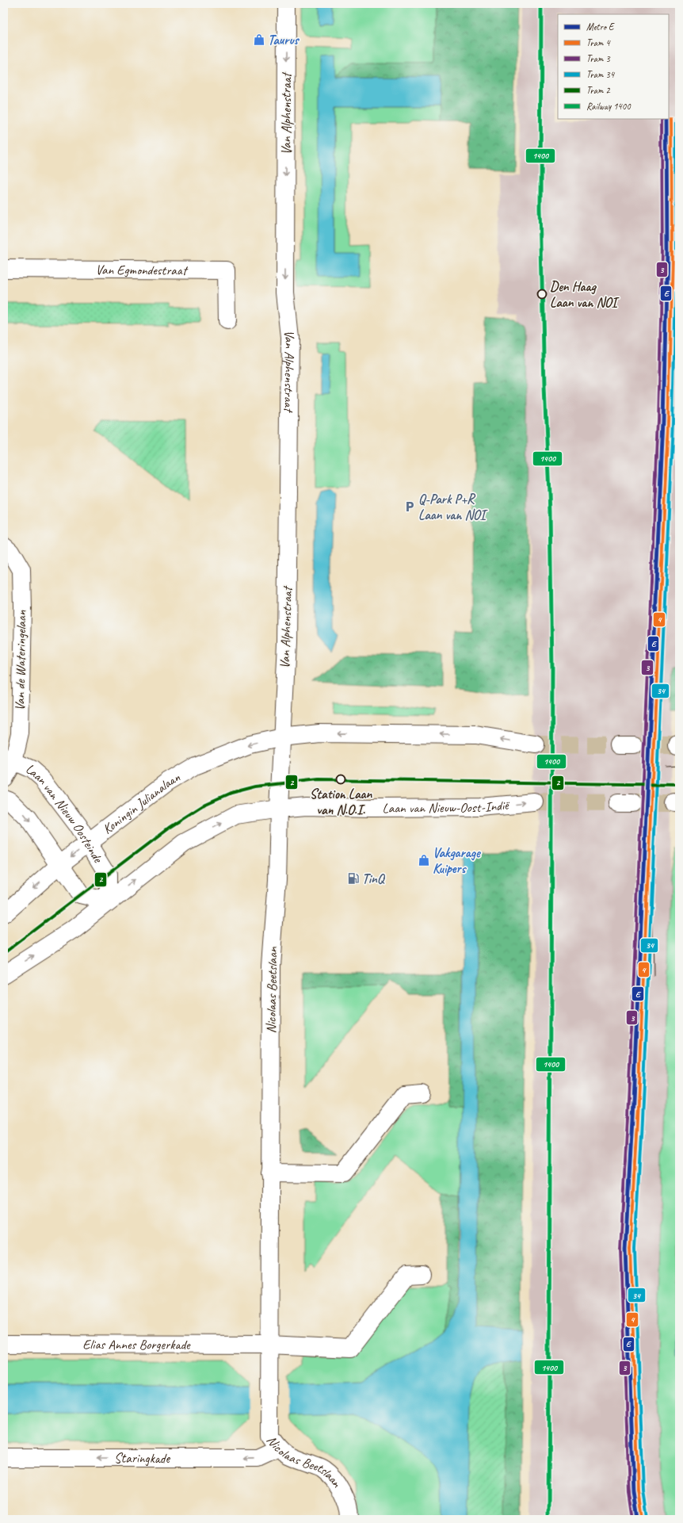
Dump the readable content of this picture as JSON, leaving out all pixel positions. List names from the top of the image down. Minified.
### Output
{"streets":{"street":["Van Alphenstraat","Van Egmondestraat","Van de Wateringelaan","Koningin Julianalaan","Laan van Nieuw-Oost-Indië","Laan van Nieuw Oosteinde","Nicolaas Beetslaan","Elias Annes Borgerkade","Staringkade"]},"crossings":[["Van Alphenstraat","Koningin Julianalaan"],["Van Alphenstraat","Laan van Nieuw-Oost-Indië"],["Van Alphenstraat","Nicolaas Beetslaan"],["Van de Wateringelaan","Laan van Nieuw Oosteinde"],["Koningin Julianalaan","Laan van Nieuw Oosteinde"],["Laan van Nieuw-Oost-Indië","Nicolaas Beetslaan"],["Nicolaas Beetslaan","Elias Annes Borgerkade"],["Nicolaas Beetslaan","Staringkade"]],"one_way":["Van Alphenstraat","Staringkade"],"places":{"shop":["Taurus","Vakgarage Kuipers"],"other":["Den Haag Laan van NOI","Station Laan van N.O.I."],"parking":["Q-Park P+R Laan van NOI"],"fuel station":["TinQ"]},"lines":["rail line 1400","tram line 4","tram line 34","metro line E","tram line 3","tram line 2"],"legend":["Metro E","Tram 4","Tram 3","Tram 34","Tram 2","Railway 1400"]}
